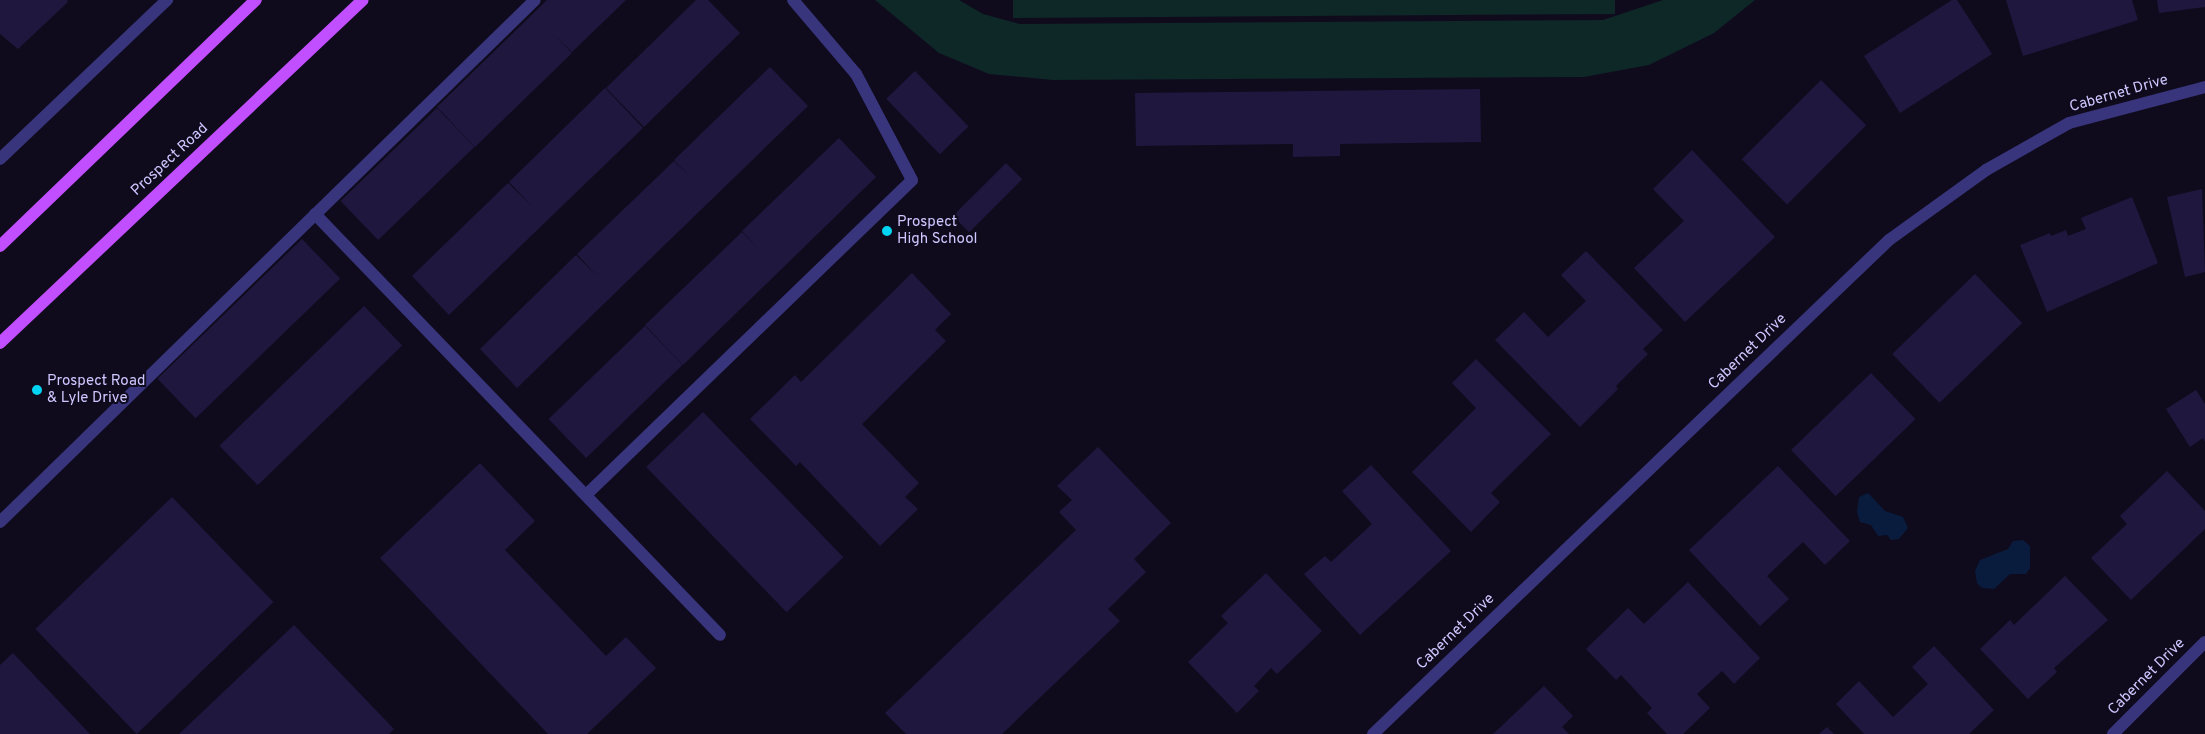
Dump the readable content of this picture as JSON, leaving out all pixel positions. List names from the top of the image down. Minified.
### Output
{"streets":{"main road":["Prospect Road"],"street":["Cabernet Drive"]},"places":["Prospect High School","Prospect Road & Lyle Drive"]}
